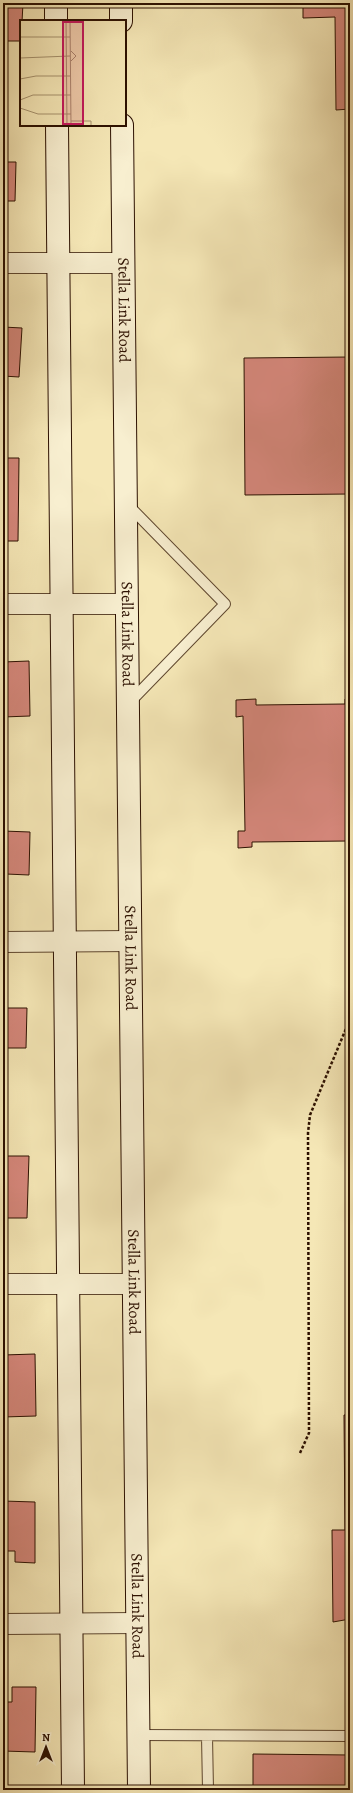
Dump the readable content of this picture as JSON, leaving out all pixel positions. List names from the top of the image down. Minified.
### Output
{"streets":{"main road":["Stella Link Road"]},"north":"top"}
